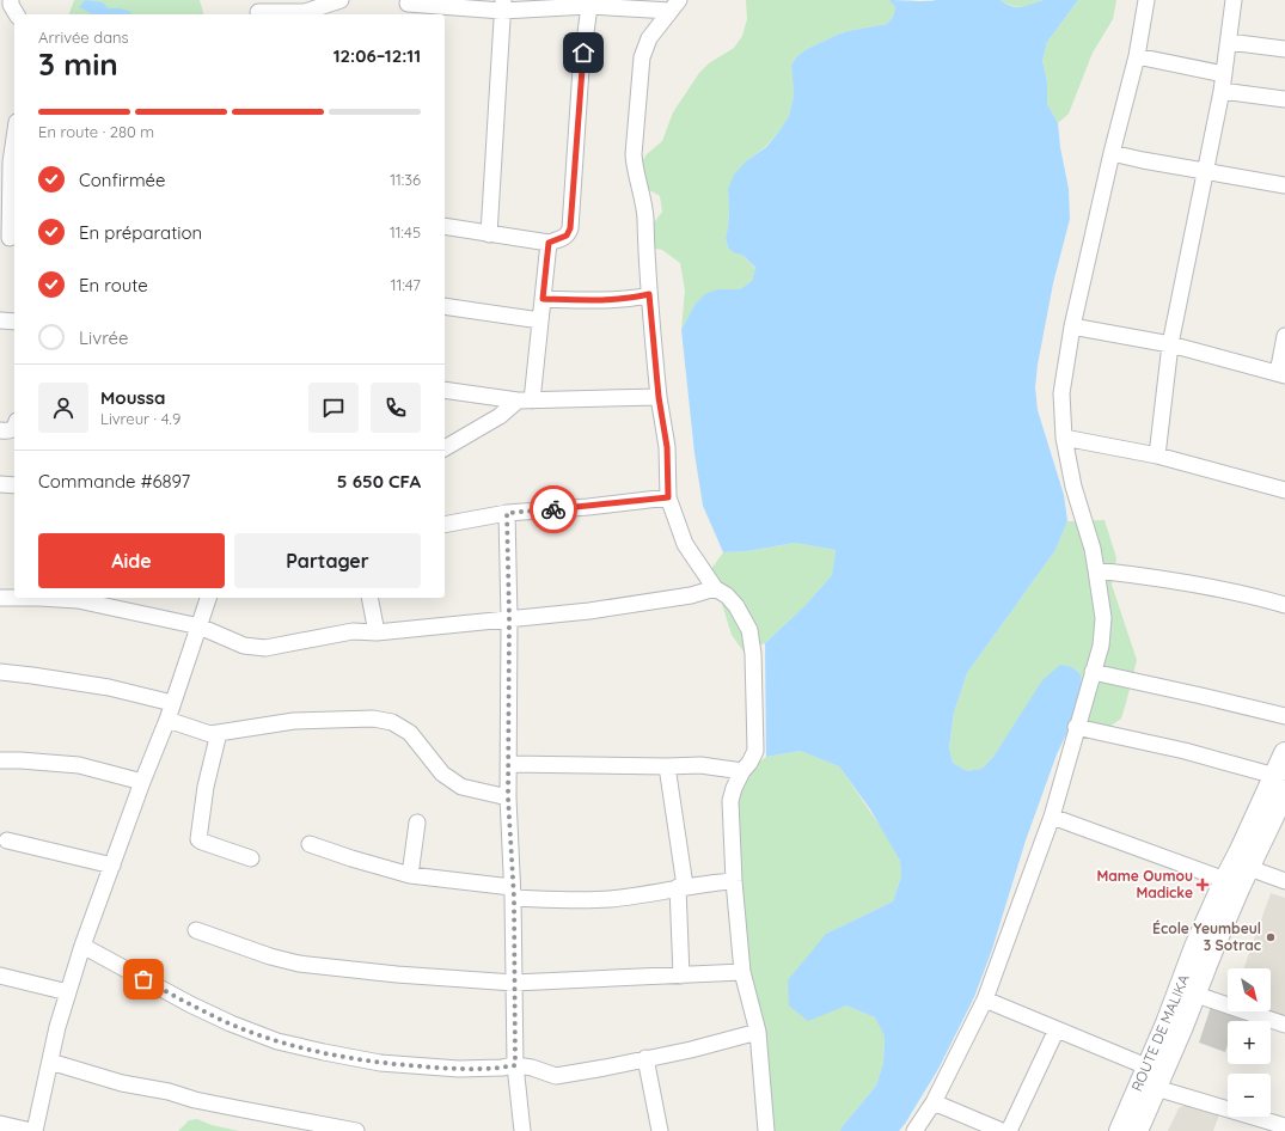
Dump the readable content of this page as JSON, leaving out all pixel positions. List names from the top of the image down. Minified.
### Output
{"streets":{"main road":["ROUTE DE MALIKA"]},"places":{"health":["Mame Oumou Madicke"],"other":["École Yeumbeul 3 Sotrac"]},"north":"bottom right","page":{"heading":["3 min","Arrivée dans","12:06–12:11"],"panel":["Moussa","Livreur · 4.9","Commande #6897","5 650 CFA"],"bar":"En route · 280 m","list":[["Confirmée","11:36"],["En préparation","11:45"],["En route","11:47"],"Livrée"],"buttons":["Aide","Partager"],"map_buttons":["+","−"]}}
